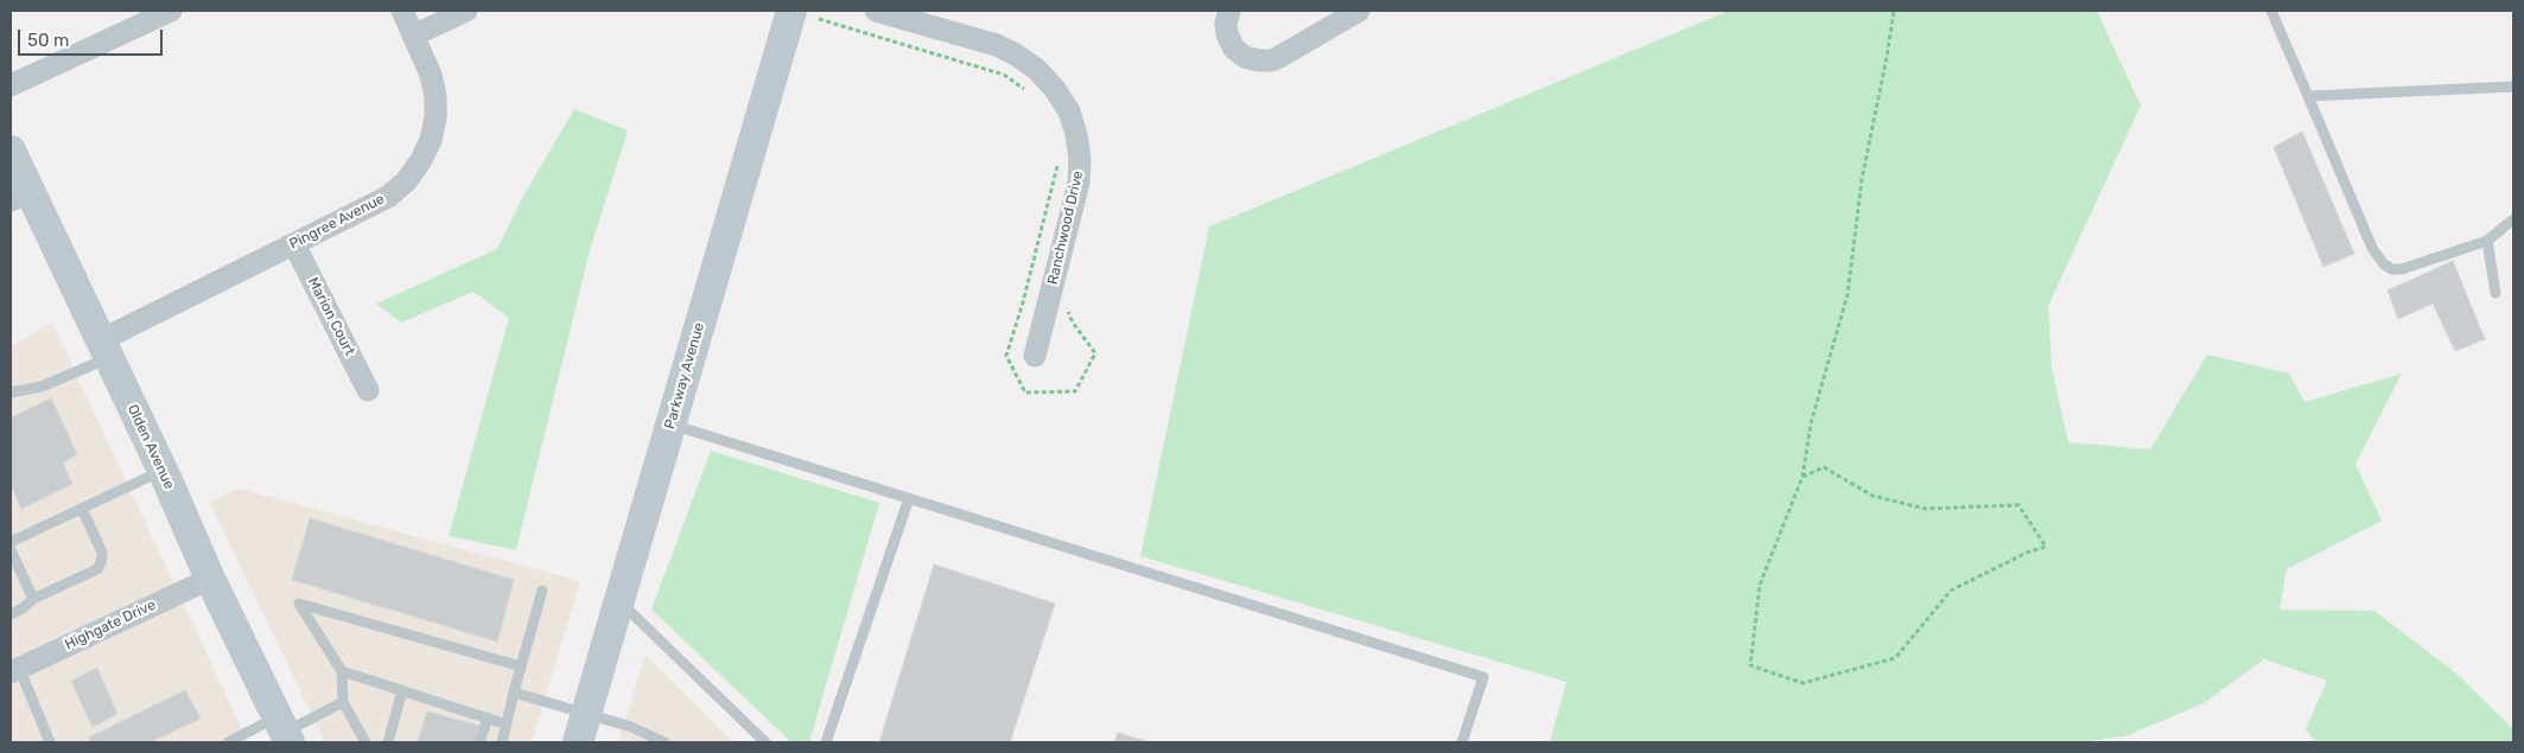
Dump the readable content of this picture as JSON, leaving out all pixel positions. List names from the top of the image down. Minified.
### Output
{"streets":{"main road":["Parkway Avenue","Olden Avenue"],"street":["Pingree Avenue","Ranchwood Drive","Marion Court","Highgate Drive"]},"crossings":[["Pingree Avenue","Marion Court"],["Pingree Avenue","Olden Avenue"],["Olden Avenue","Highgate Drive"]],"scale_bar":"50 m"}
